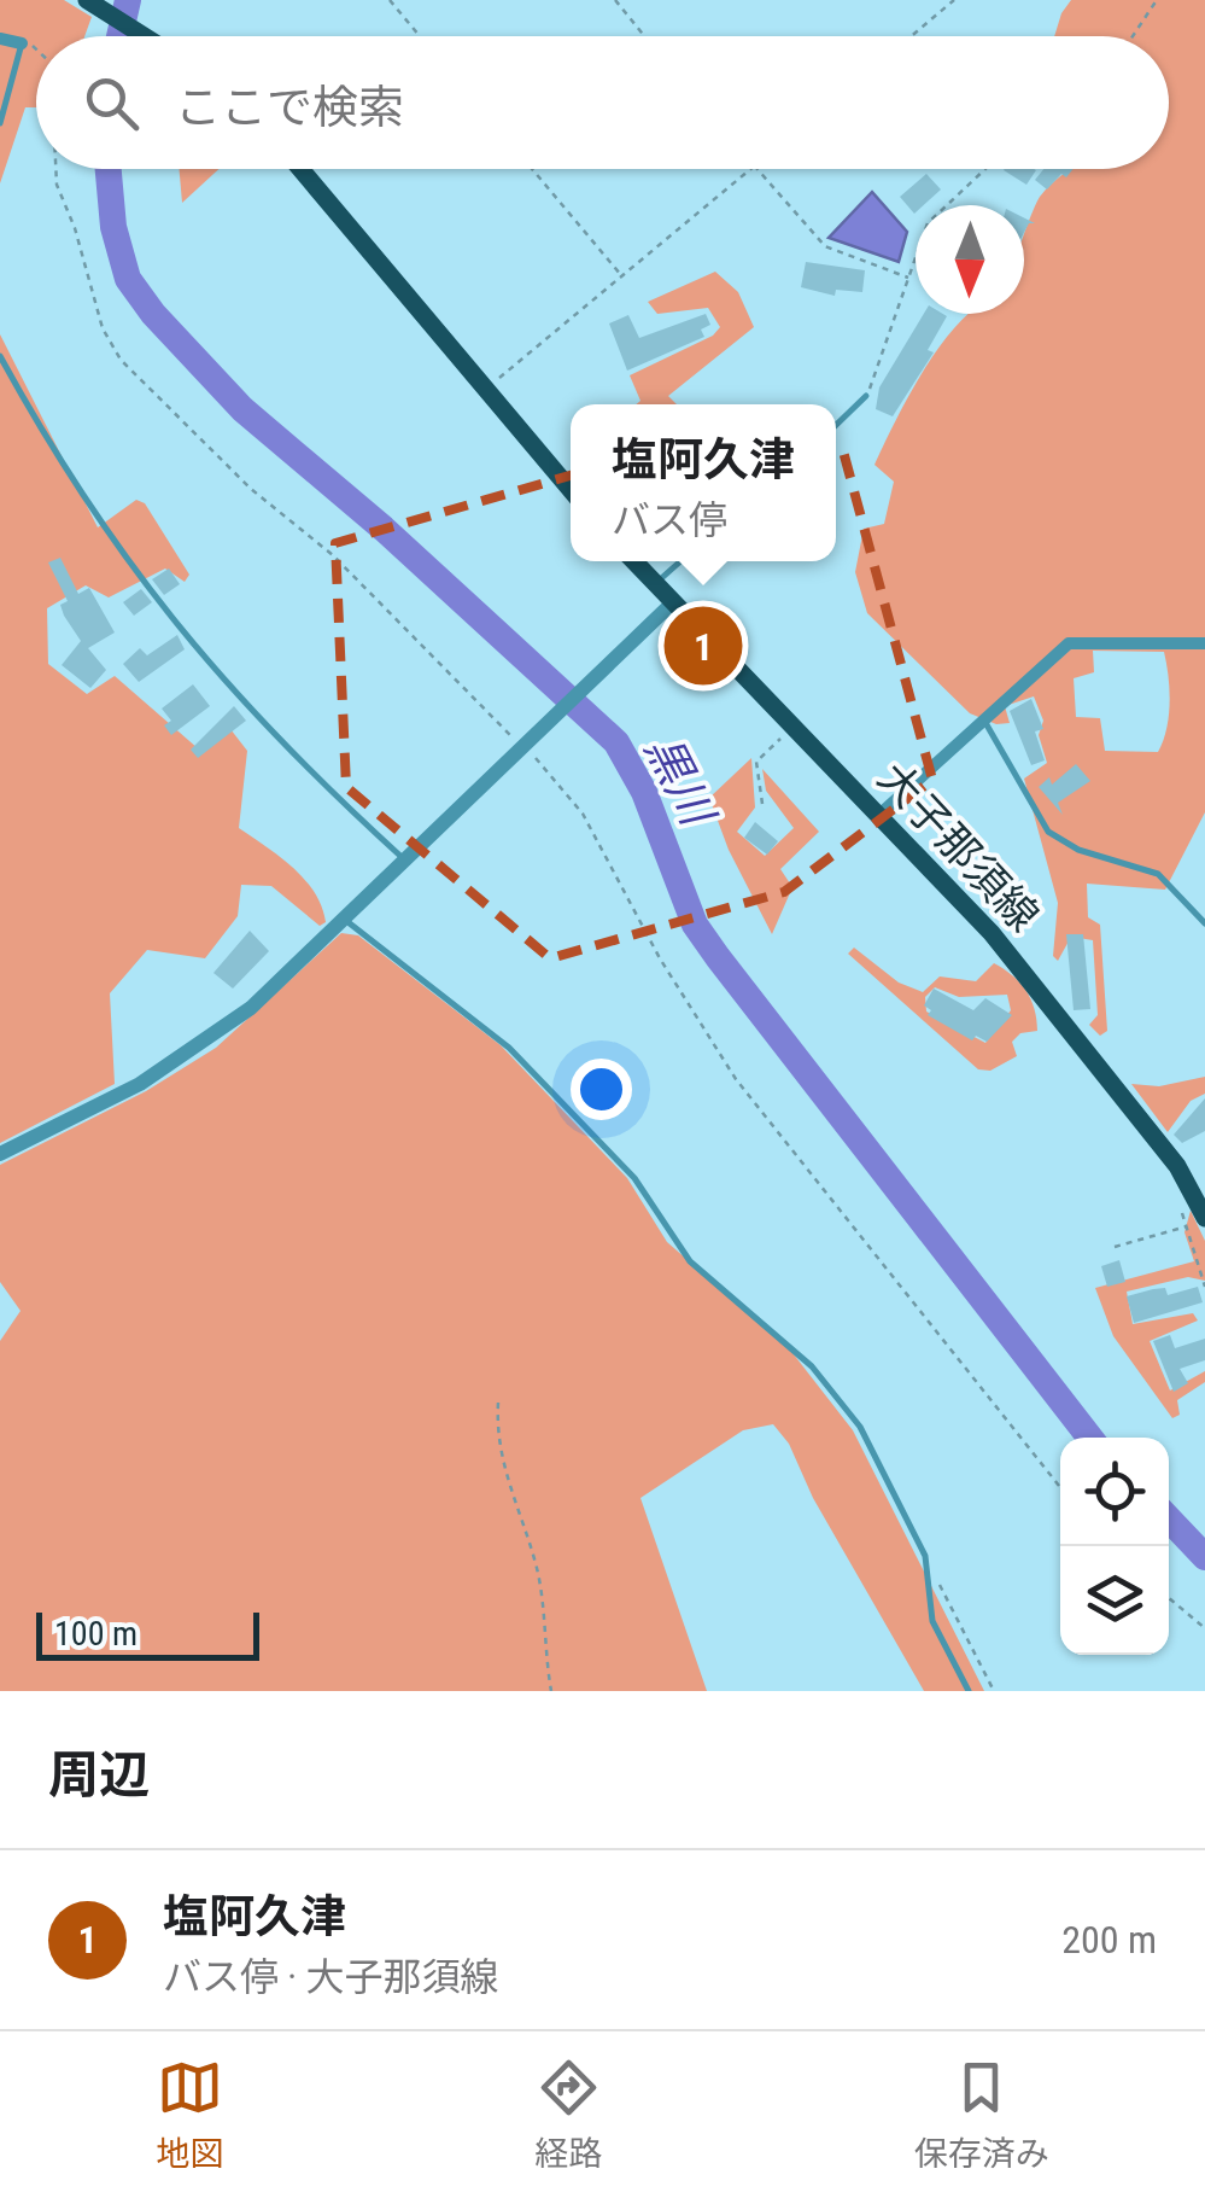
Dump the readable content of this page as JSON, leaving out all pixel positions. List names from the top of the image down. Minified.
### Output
{"streets":{"main road":["大子那須線"]},"water":["黒川"],"scale_bar":"100 m","north":"bottom","page":{"search":"ここで検索","popup":["塩阿久津","バス停"],"pins":"1","scale":"100 m","heading":"周辺","list":[{"mark":"1","name":"塩阿久津","note":"バス停 · 大子那須線","value":"200 m"}],"nav":["地図","経路","保存済み"]}}
